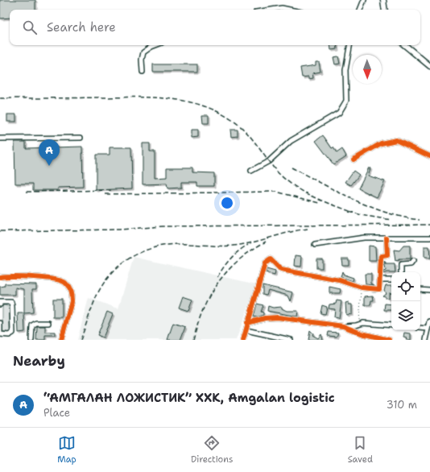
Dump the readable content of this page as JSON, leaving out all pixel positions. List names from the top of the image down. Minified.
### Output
{"north":"bottom","page":{"search":"Search here","pins":"A","heading":"Nearby","list":[{"mark":"A","name":"“АМГАЛАН ЛОЖИСТИК” ХХК, Amgalan logistic","note":"Place","value":"310 m"}],"nav":["Map","Directions","Saved"]}}
